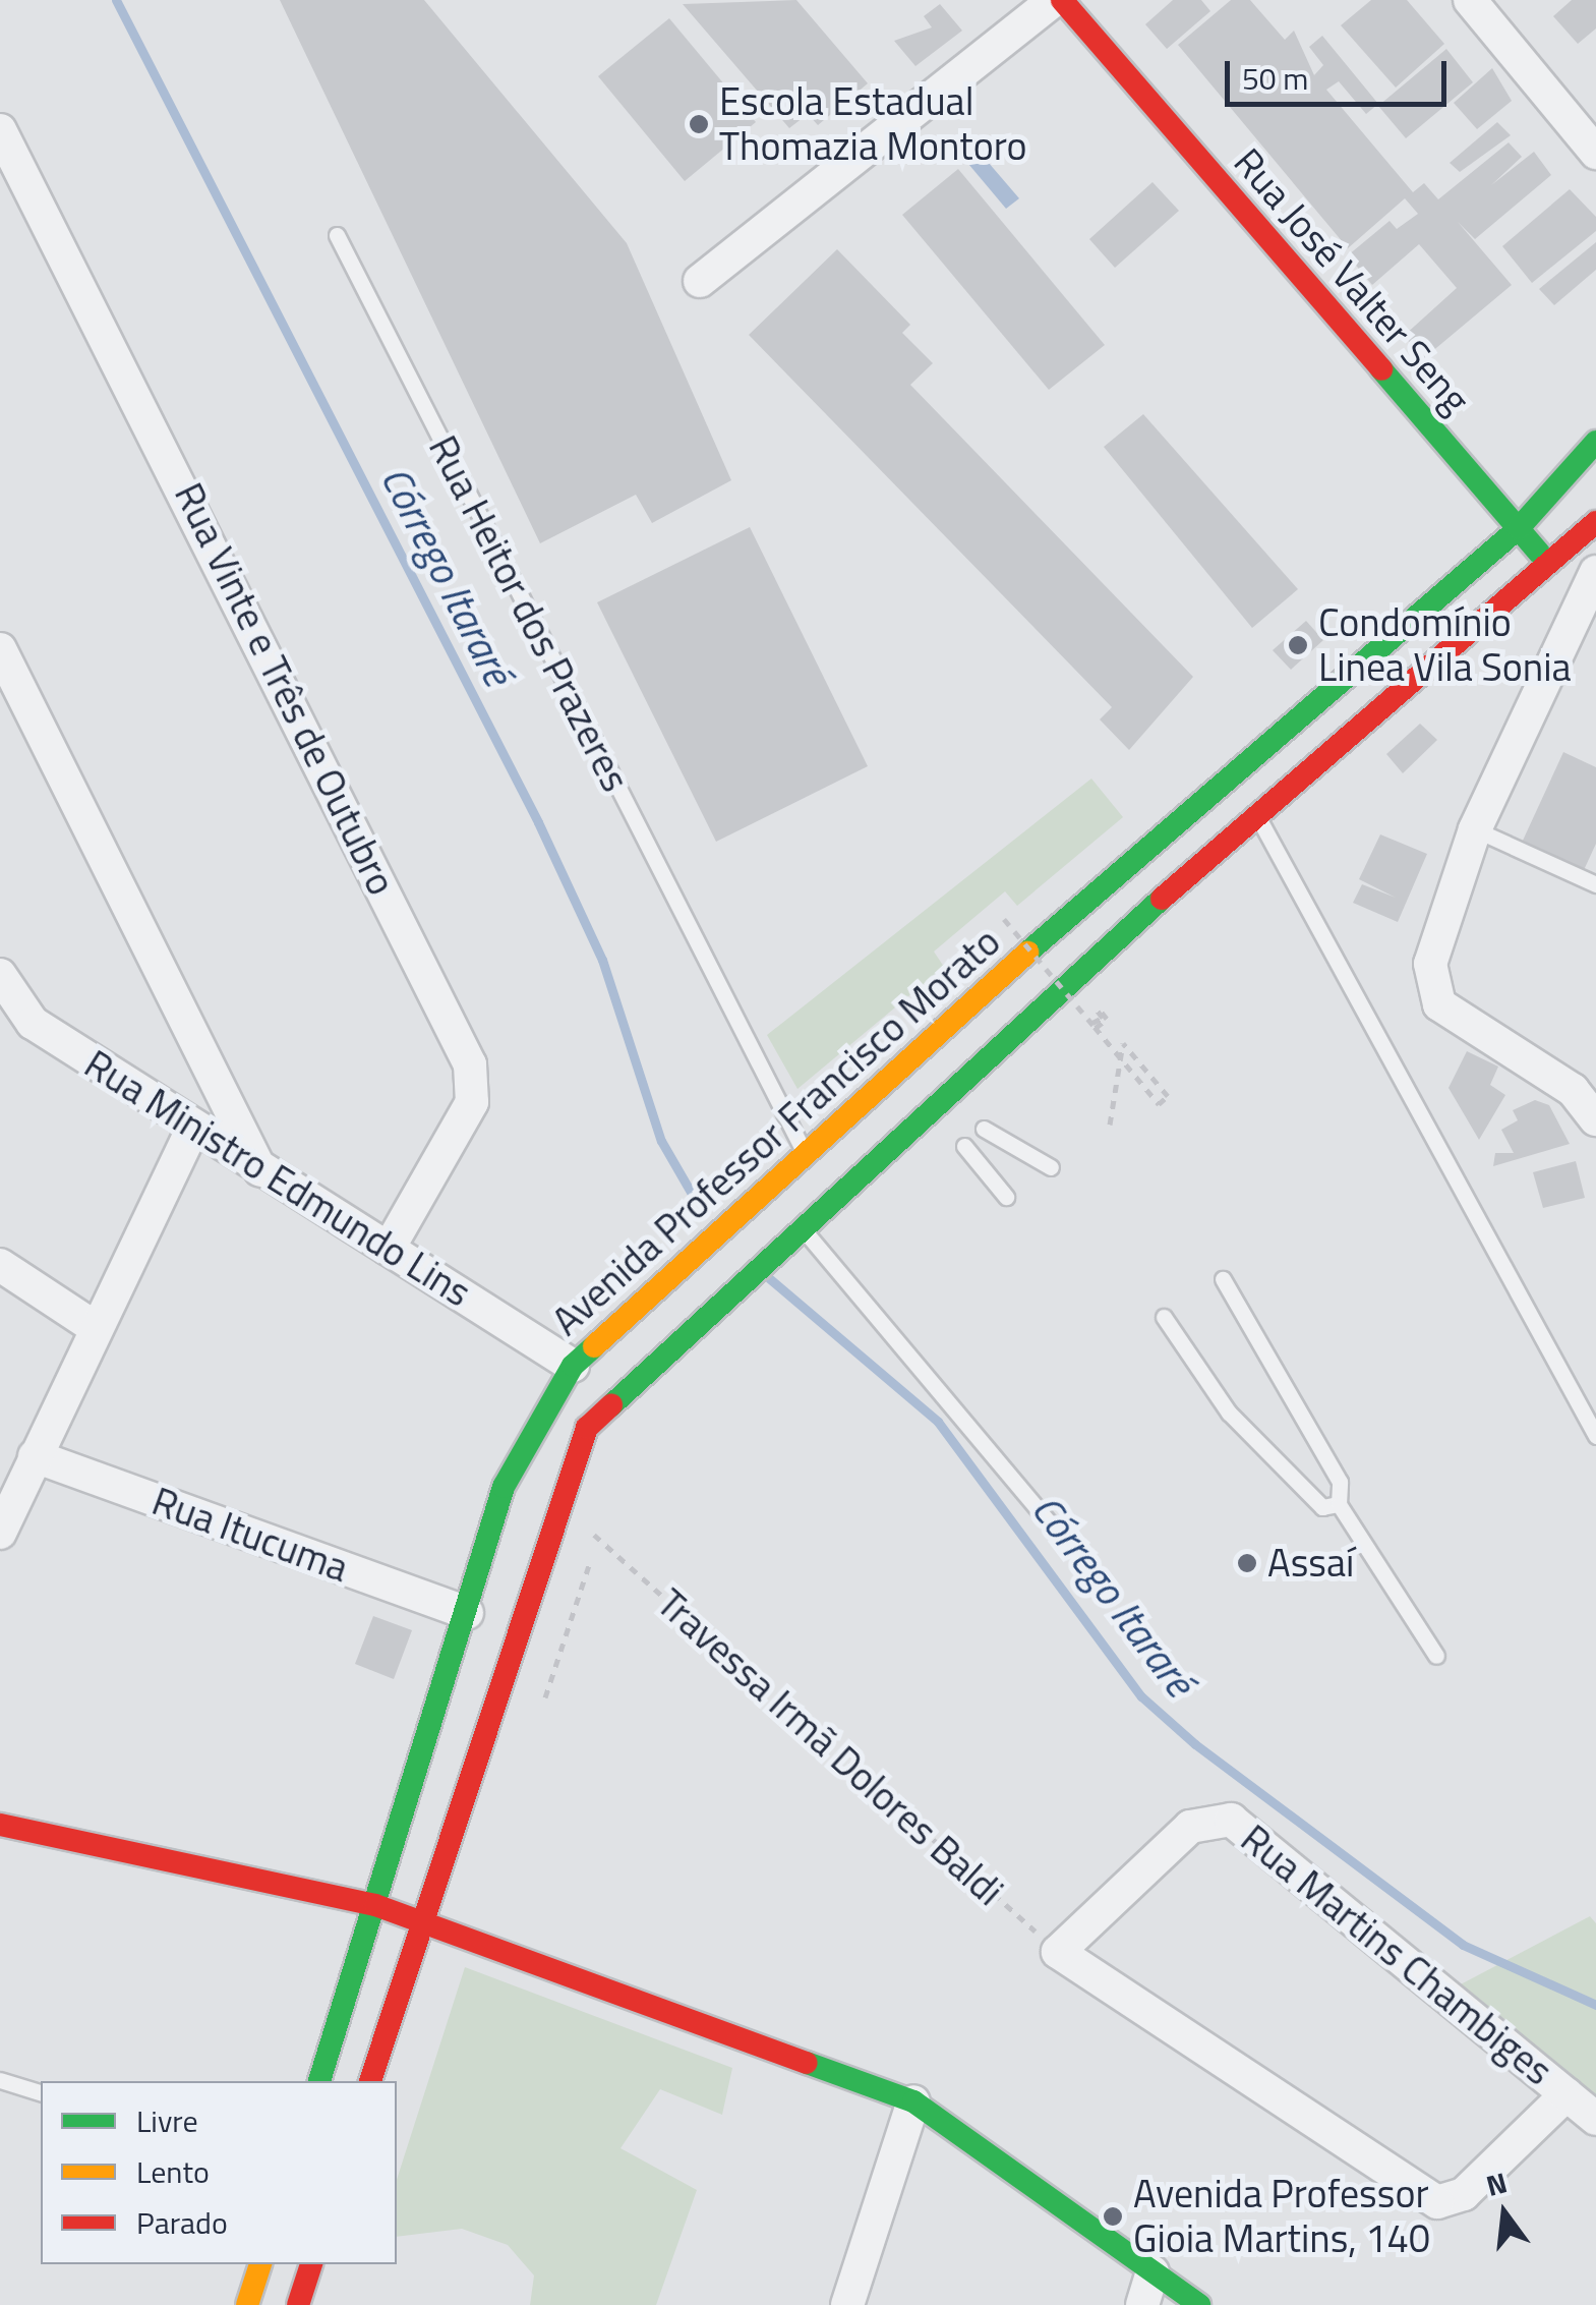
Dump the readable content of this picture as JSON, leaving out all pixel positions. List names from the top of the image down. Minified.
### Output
{"streets":{"main road":["Rua José Valter Seng","Avenida Professor Francisco Morato"],"street":["Rua Vinte e Três de Outubro","Rua Ministro Edmundo Lins","Rua Itucuma","Rua Martins Chambiges"],"lane":["Rua Heitor dos Prazeres"],"path":["Travessa Irmã Dolores Baldi"]},"crossings":[["Rua José Valter Seng","Avenida Professor Francisco Morato"],["Rua Heitor dos Prazeres","Avenida Professor Francisco Morato"],["Rua Vinte e Três de Outubro","Rua Ministro Edmundo Lins"],["Avenida Professor Francisco Morato","Rua Ministro Edmundo Lins"],["Avenida Professor Francisco Morato","Rua Itucuma"],["Travessa Irmã Dolores Baldi","Rua Martins Chambiges"]],"water":["Córrego Itararé"],"places":["Escola Estadual Thomazia Montoro","Condomínio Linea Vila Sonia","Assaí","Avenida Professor Gioia Martins, 140"],"legend":["Livre","Lento","Parado"],"scale_bar":"50 m","north":"top"}
